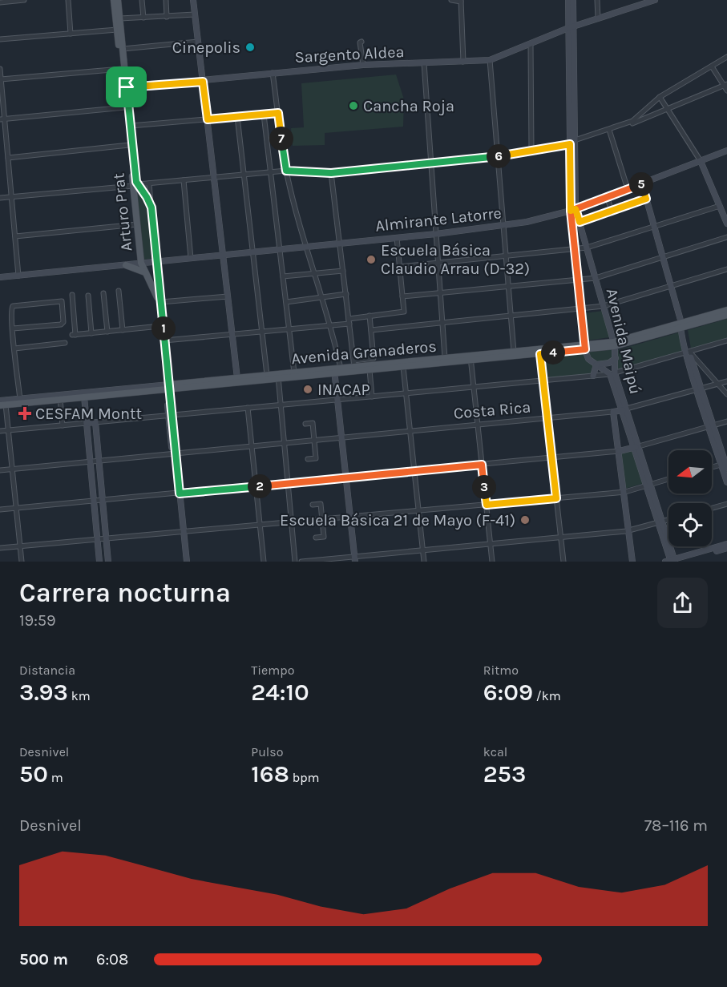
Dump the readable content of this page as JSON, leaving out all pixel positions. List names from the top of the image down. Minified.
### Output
{"streets":{"main road":["Arturo Prat","Avenida Granaderos"],"street":["Sargento Aldea","Almirante Latorre","Avenida Maipú","Costa Rica"]},"crossings":[["Sargento Aldea","Arturo Prat"],["Arturo Prat","Almirante Latorre"],["Arturo Prat","Avenida Granaderos"],["Arturo Prat","Costa Rica"],["Almirante Latorre","Avenida Maipú"],["Avenida Maipú","Avenida Granaderos"],["Avenida Maipú","Costa Rica"]],"places":{"other":["Cinepolis","Cancha Roja","Escuela Básica Claudio Arrau (D-32)","INACAP","Escuela Básica 21 de Mayo (F-41)"],"health":["CESFAM Montt"]},"north":"left","page":{"pins":["7","6","5","1","4","2","3"],"heading":["Carrera nocturna","19:59"],"stats":[["Distancia","3.93 km"],["Tiempo","24:10"],["Ritmo","6:09 /km"],["Desnivel","50 m"],["Pulso","168 bpm"],["kcal","253"]],"chart":["Desnivel","78–116 m"],"list":[{"name":"500 m","note":"6:08"}]}}
